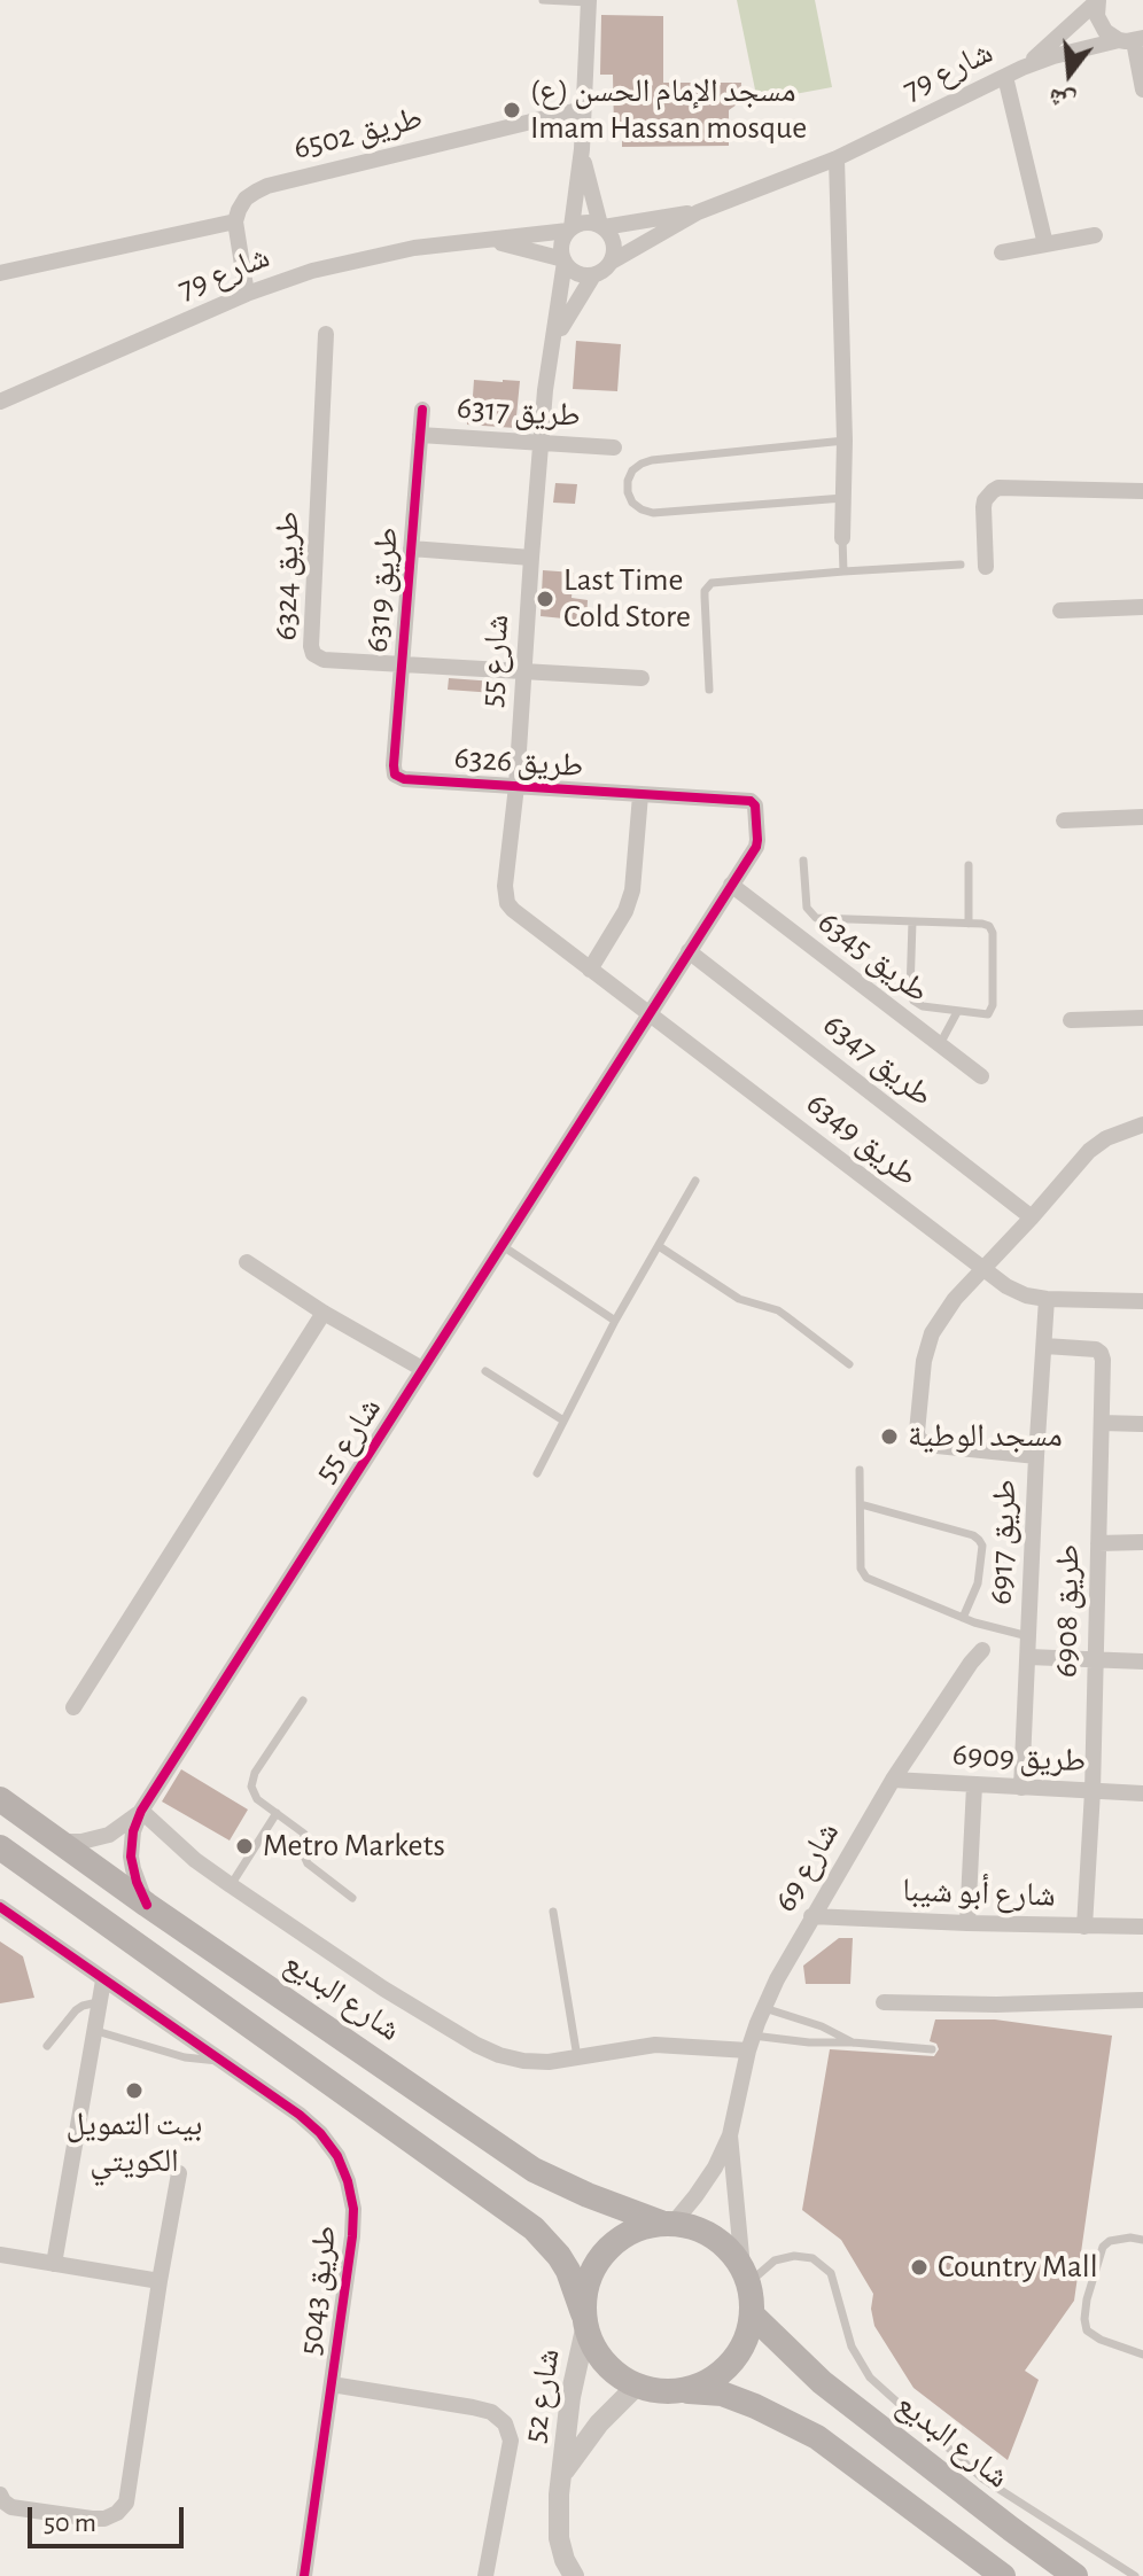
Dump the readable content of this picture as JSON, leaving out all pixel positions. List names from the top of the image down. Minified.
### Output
{"streets":{"main road":["شارع البديع"],"street":["شارع 79","طريق 6502","طريق 6317","طريق 6324","طريق 6319","شارع 55","طريق 6326","طريق 6345","طريق 6347","طريق 6349","طريق 6917","طريق 6908","طريق 6909","شارع 69","شارع أبو شيبا","طريق 5043","شارع 52"]},"crossings":[["شارع 79","شارع 55"],["طريق 6317","طريق 6319"],["طريق 6317","شارع 55"],["طريق 6324","طريق 6319"],["طريق 6324","شارع 55"],["طريق 6319","طريق 6326"],["شارع 55","طريق 6326"],["شارع 55","طريق 6349"],["شارع 55","شارع البديع"],["طريق 6326","طريق 6345"],["طريق 6349","طريق 6917"],["طريق 6917","طريق 6908"],["طريق 6917","طريق 6909"],["طريق 6908","طريق 6909"],["طريق 6908","شارع أبو شيبا"],["طريق 6909","شارع 69"],["شارع 69","شارع أبو شيبا"],["شارع 69","شارع البديع"],["شارع 69","شارع 52"],["شارع البديع","شارع 52"]],"places":["مسجد الإمام الحسن (ع) Imam Hassan mosque","Last Time Cold Store","مسجد الوطية","Metro Markets","بيت التمويل الكويتي","Country Mall"],"scale_bar":"50 m","north":"bottom"}
